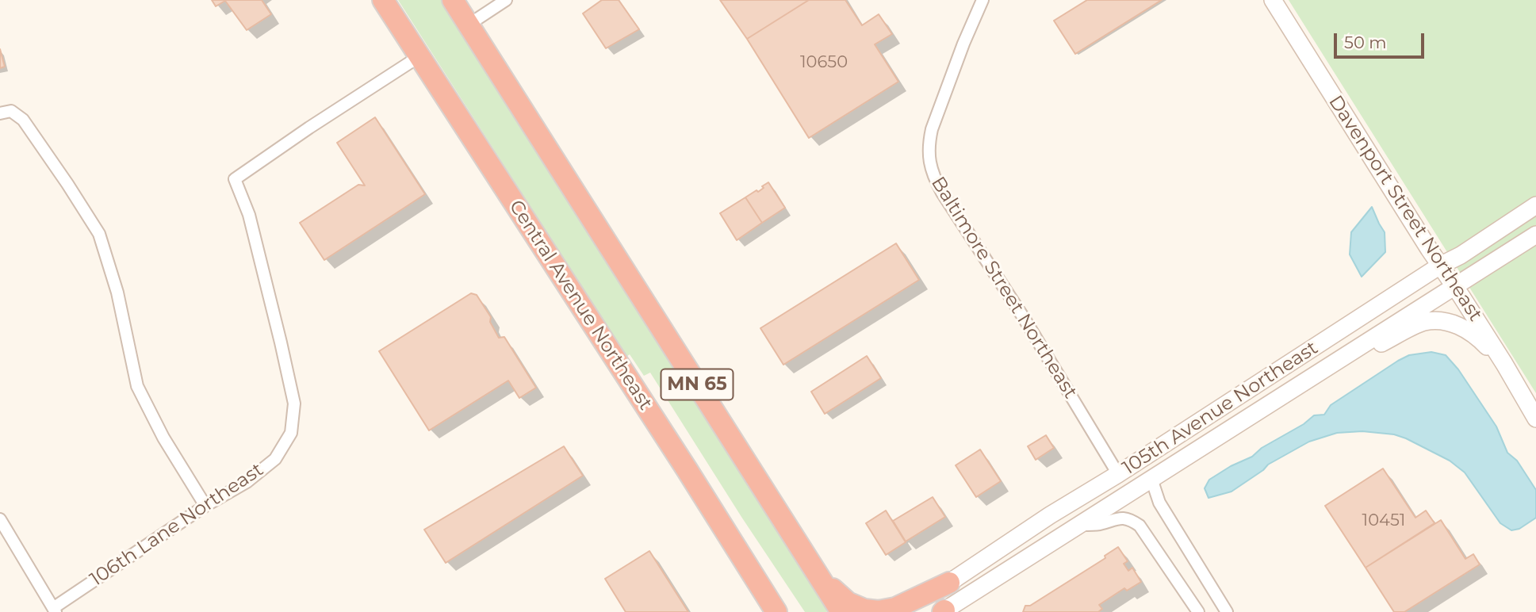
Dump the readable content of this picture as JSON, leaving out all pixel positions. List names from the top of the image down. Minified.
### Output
{"streets":{"highway":["Central Avenue Northeast","MN 65"],"street":["Davenport Street Northeast","Baltimore Street Northeast","105th Avenue Northeast","106th Lane Northeast"]},"crossings":[["Davenport Street Northeast","105th Avenue Northeast"],["Baltimore Street Northeast","105th Avenue Northeast"],["Central Avenue Northeast","106th Lane Northeast"]],"house_numbers":["10650","10451"],"scale_bar":"50 m"}
